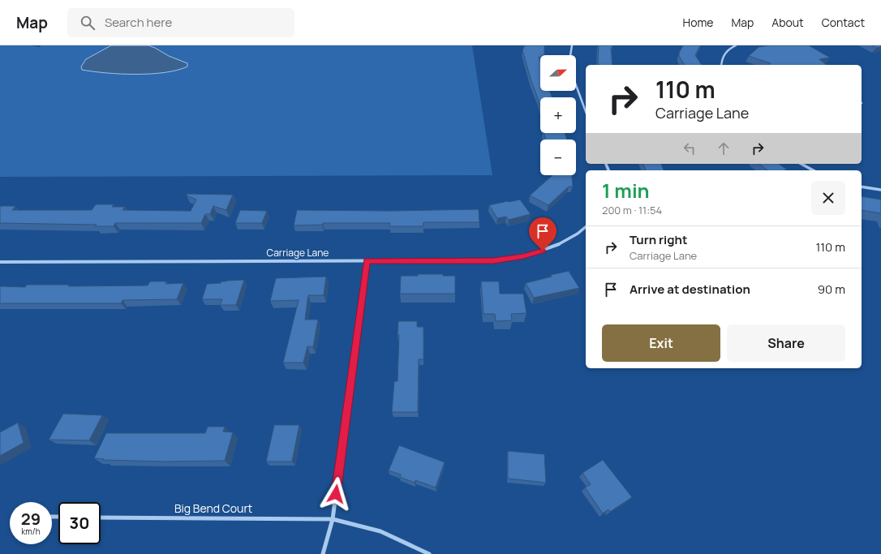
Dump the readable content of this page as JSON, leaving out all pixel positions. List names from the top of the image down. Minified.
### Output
{"streets":{"street":["Carriage Lane","Big Bend Court"]},"north":"right","page":{"header":"Map","search":"Search here","nav":["Home","Map","About","Contact"],"map_buttons":["+","−"],"turn":["110 m","Carriage Lane"],"heading":["1 min","200 m · 11:54"],"list":[{"name":"Turn right","note":"Carriage Lane","value":"110 m"},{"name":"Arrive at destination","value":"90 m"}],"buttons":["Exit","Share"],"speed":"29 km/h","limit":"30"}}
